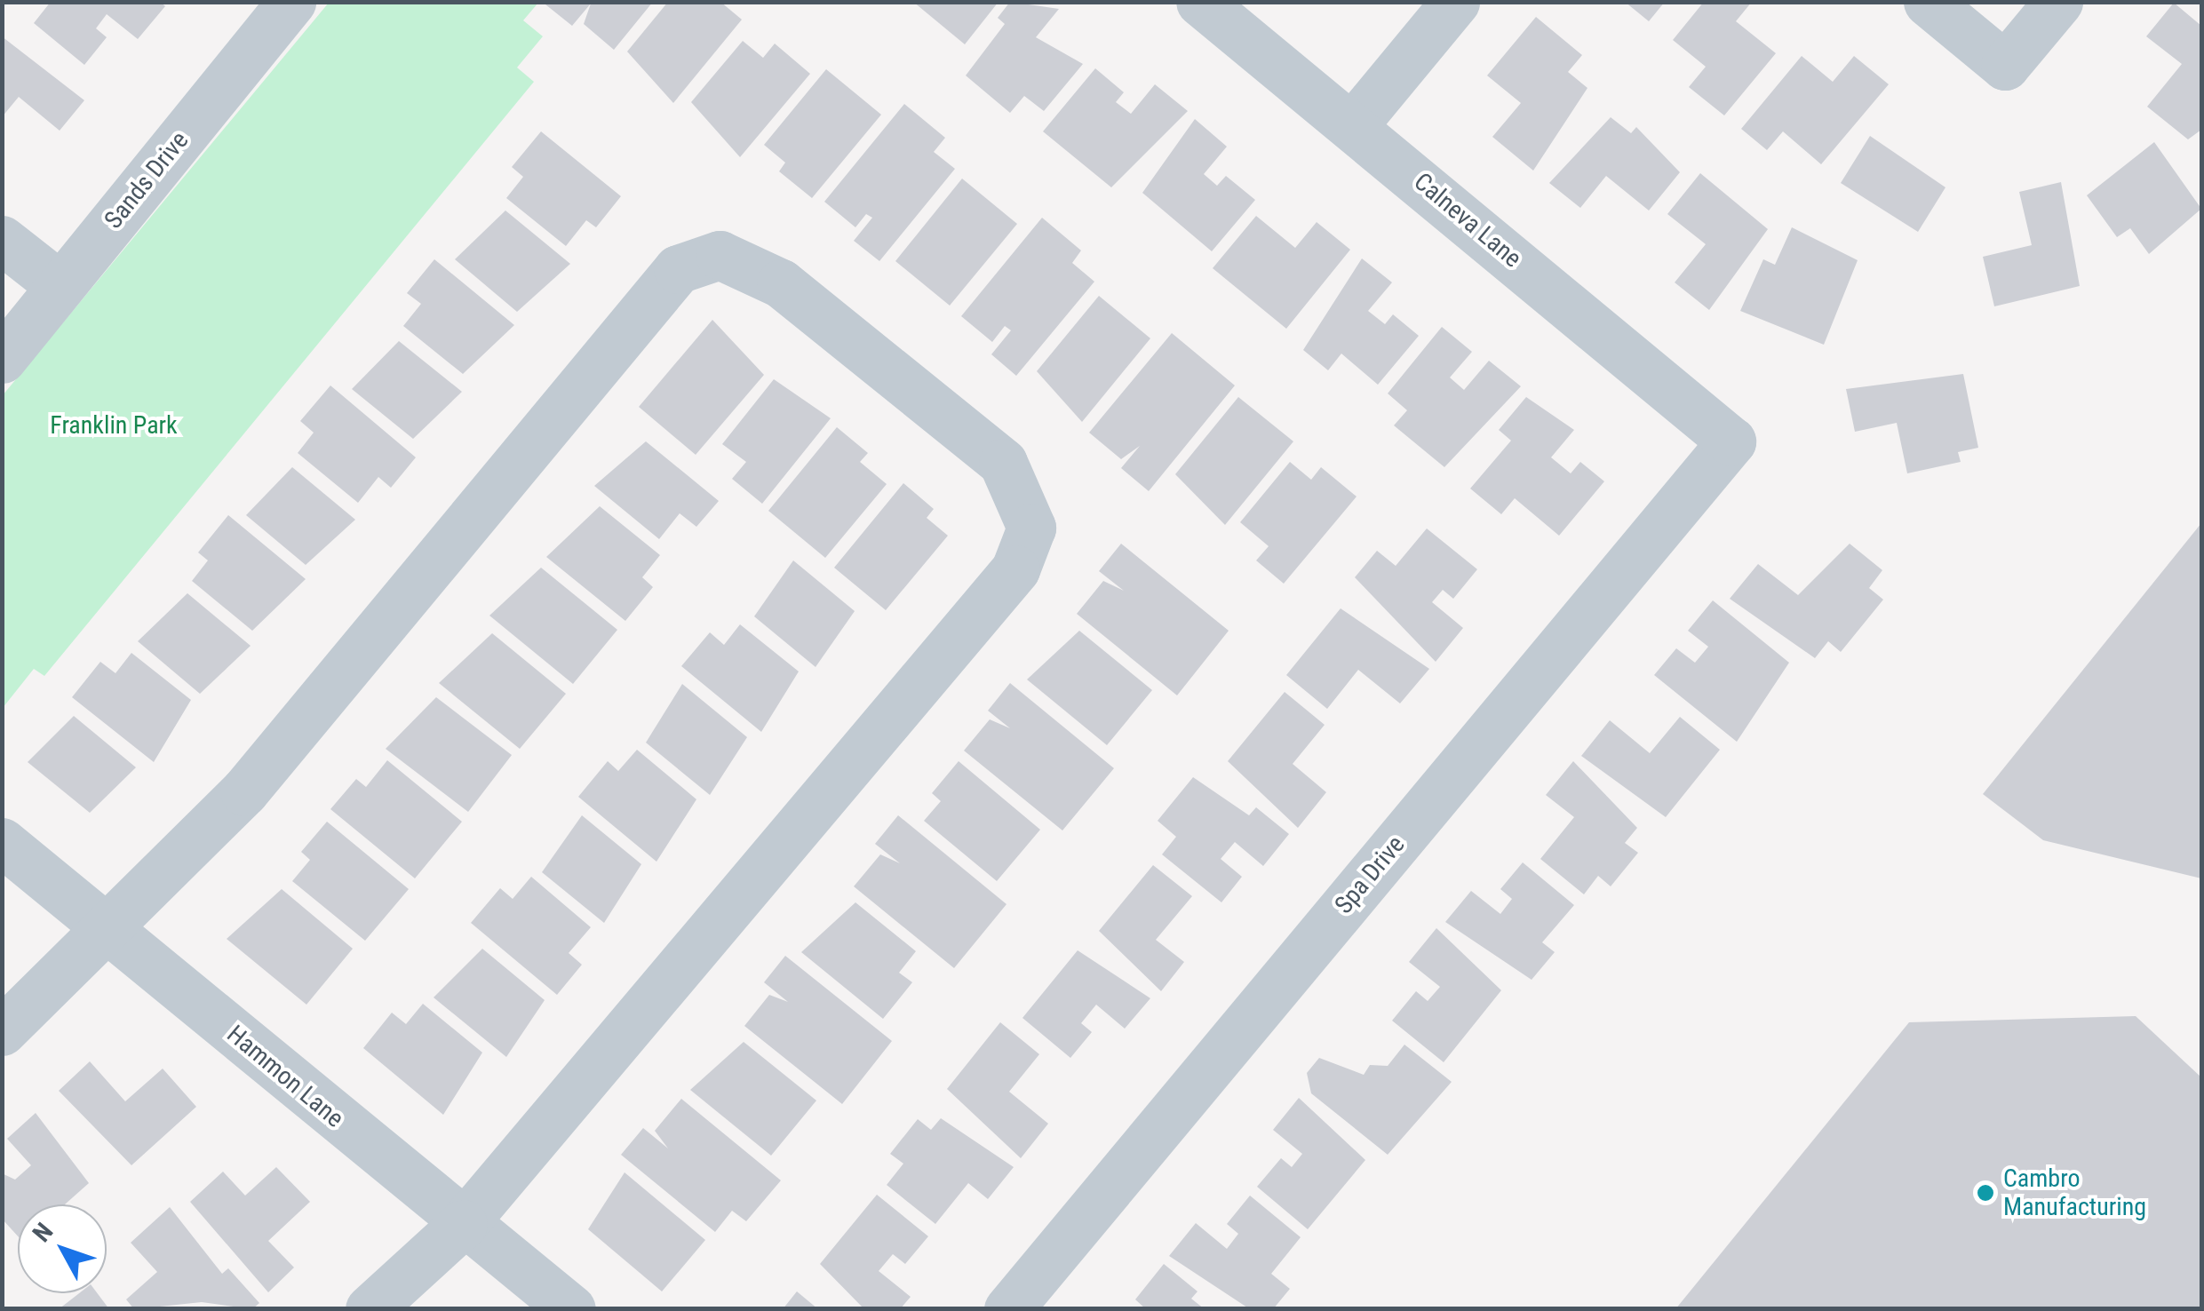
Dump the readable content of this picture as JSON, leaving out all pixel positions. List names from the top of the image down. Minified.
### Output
{"streets":{"street":["Sands Drive","Calneva Lane","Spa Drive","Hammon Lane"]},"crossings":[["Calneva Lane","Spa Drive"]],"parks":["Franklin Park"],"places":["Cambro Manufacturing"],"north":"top left"}
